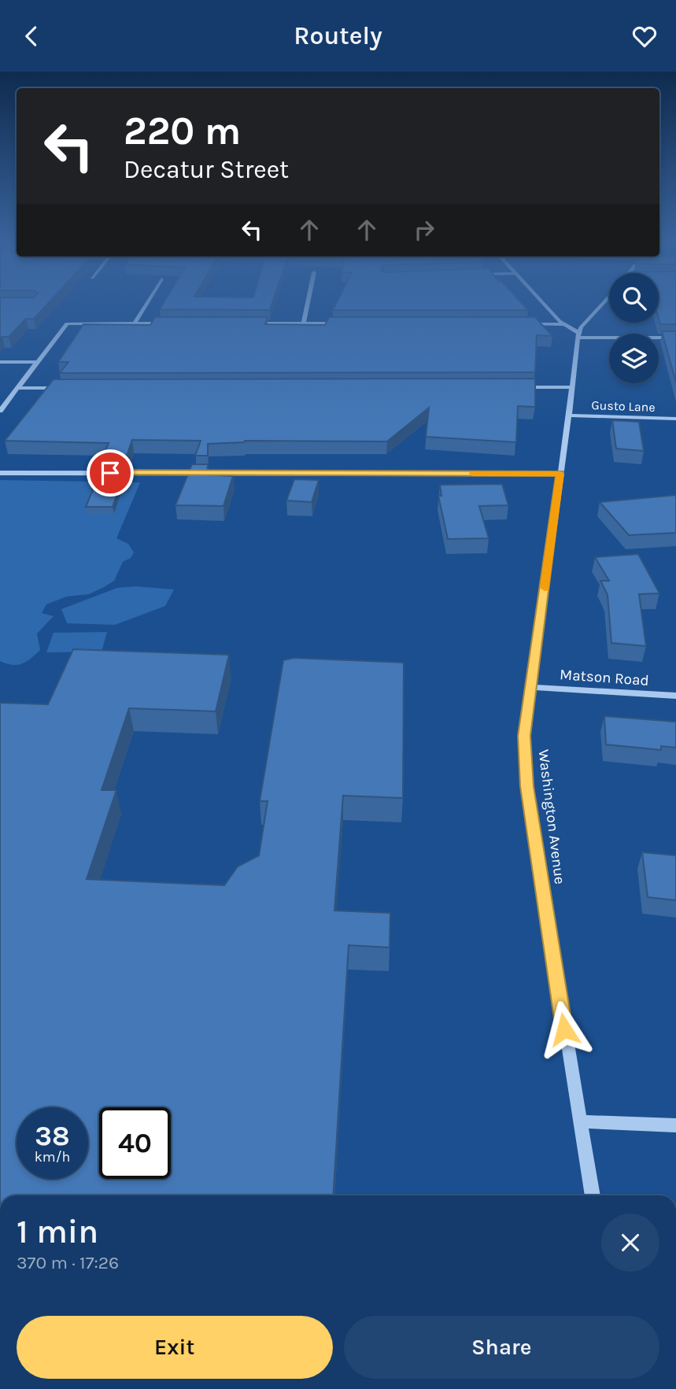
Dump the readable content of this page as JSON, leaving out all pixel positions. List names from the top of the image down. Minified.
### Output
{"streets":{"street":["Gusto Lane","Matson Road","Washington Avenue"]},"crossings":[["Gusto Lane","Washington Avenue"],["Matson Road","Washington Avenue"]],"page":{"header":"Routely","turn":["220 m","Decatur Street"],"speed":"38 km/h","limit":"40","heading":["1 min","370 m · 17:26"],"buttons":["Exit","Share"]}}
